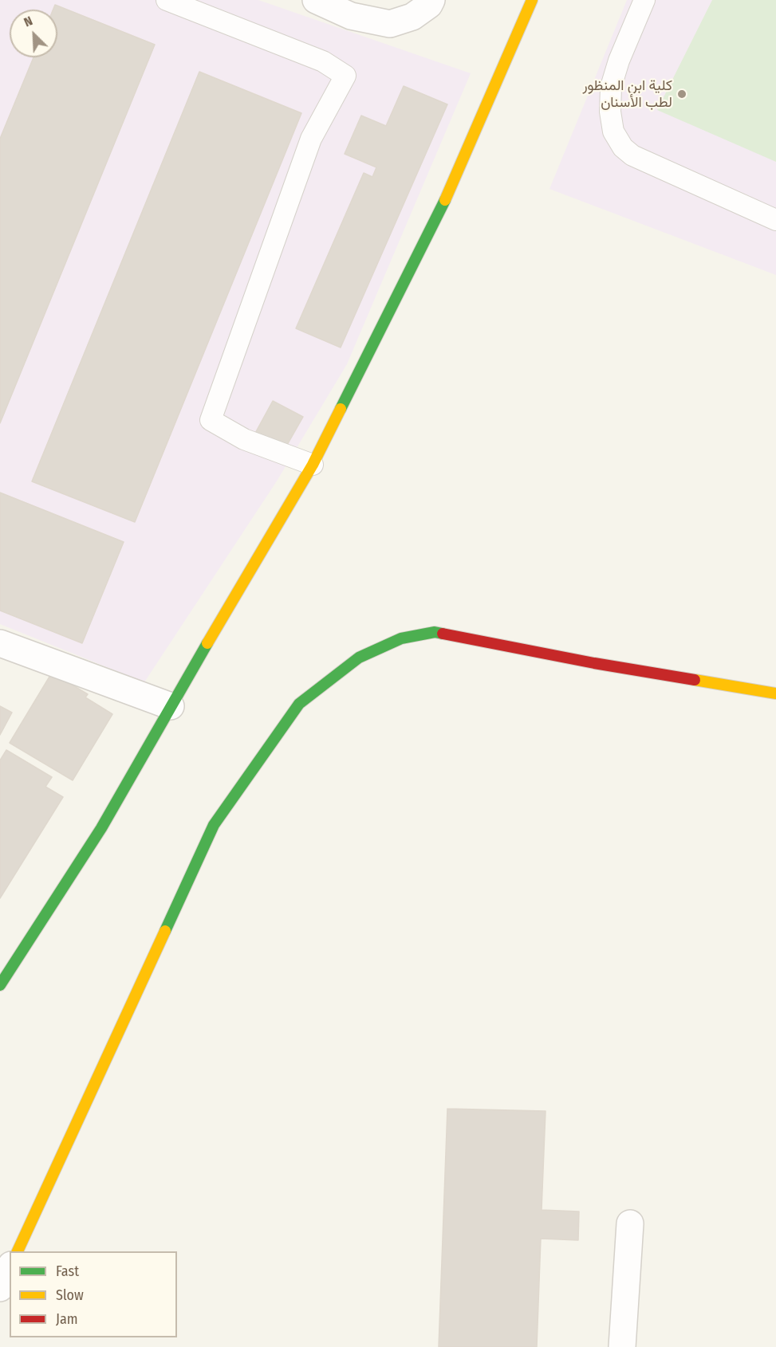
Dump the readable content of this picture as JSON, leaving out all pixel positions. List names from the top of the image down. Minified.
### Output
{"places":["كلية ابن المنظور لطب الأسنان"],"legend":["Fast","Slow","Jam"],"north":"top left"}
